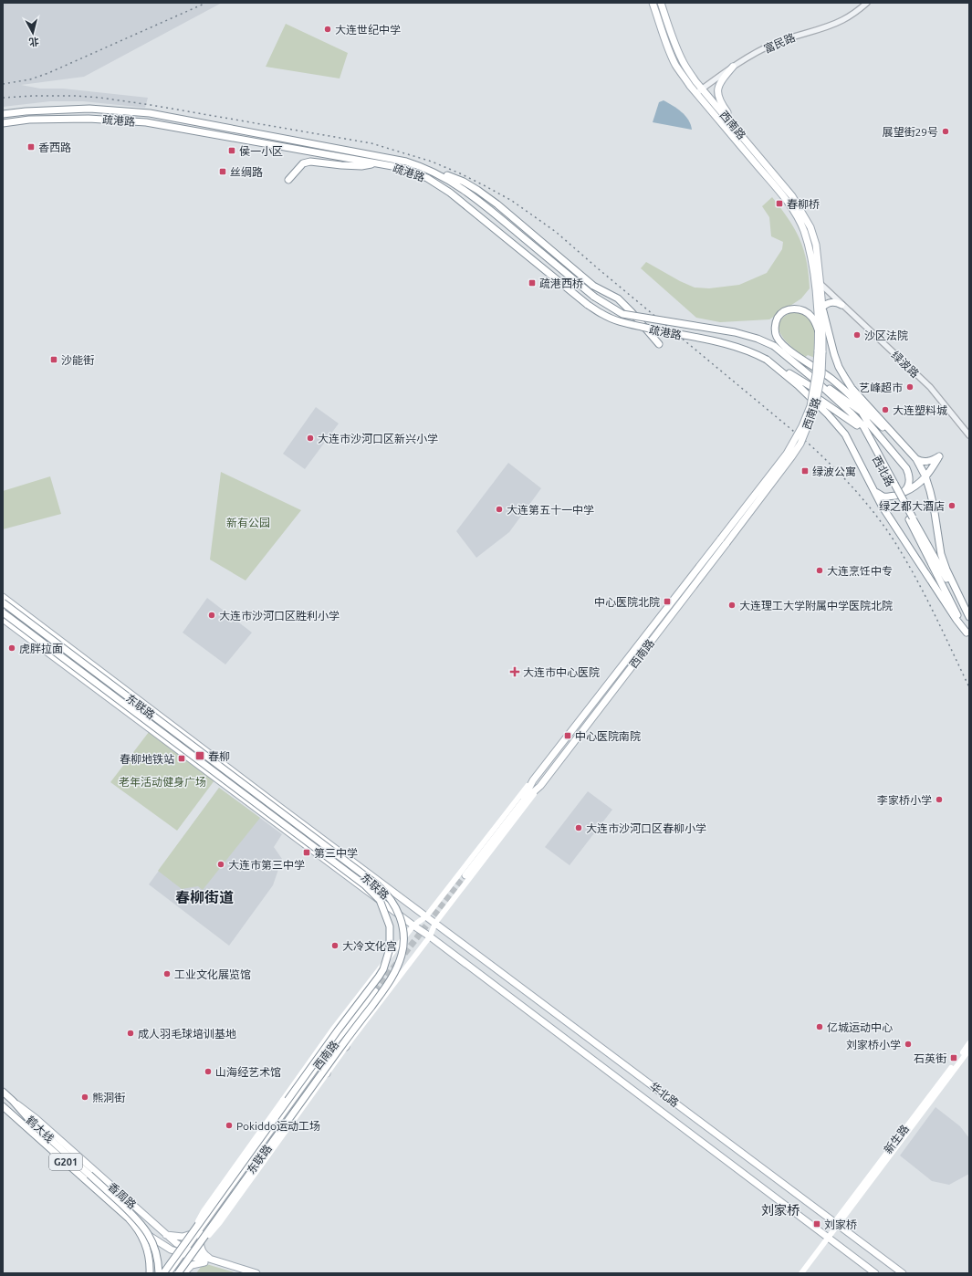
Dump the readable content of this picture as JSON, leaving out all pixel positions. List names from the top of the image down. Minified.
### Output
{"streets":{"main road":["疏港路","西南路","西北路","东联路","华北路","鹤大线","新生路","G201","香周路"],"street":["富民路","绿波路"]},"crossings":[["富民路","西南路"],["疏港路","西北路"],["西南路","绿波路"],["西南路","东联路"],["西南路","华北路"],["西南路","香周路"],["东联路","香周路"],["华北路","新生路"],["鹤大线","香周路"],["G201","香周路"]],"districts":["春柳街道","刘家桥"],"parks":["新有公园","老年活动健身广场"],"places":{"other":["大连世纪中学","展望街29号","沙区法院","艺峰超市","大连塑料城","大连市沙河口区新兴小学","绿之都大酒店","大连第五十一中学","大连烹饪中专","大连理工大学附属中学医院北院","大连市沙河口区胜利小学","虎胖拉面","李家桥小学","大连市沙河口区春柳小学","大连市第三中学","大冷文化宫","工业文化展览馆","亿城运动中心","成人羽毛球培训基地","刘家桥小学","山海经艺术馆","熊洞街","Pokiddo运动工场"],"transit":["香西路","侯一小区","丝绸路","春柳桥","疏港西桥","沙能街","绿波公寓","中心医院北院","中心医院南院","春柳","春柳地铁站","第三中学","石英街","刘家桥"],"health":["大连市中心医院"]},"north":"bottom"}
